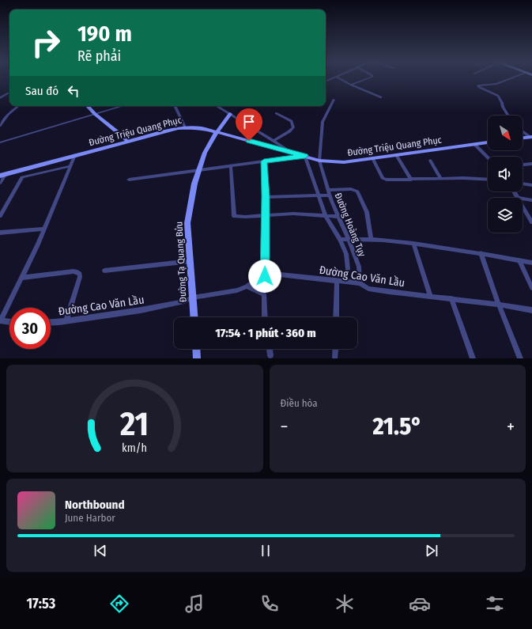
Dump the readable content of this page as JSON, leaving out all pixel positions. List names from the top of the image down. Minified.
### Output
{"streets":{"street":["Đường Triệu Quang Phục","Đường Hoàng Tụy","Đường Tạ Quang Bửu","Đường Cao Văn Lầu"]},"crossings":[["Đường Triệu Quang Phục","Đường Hoàng Tụy"],["Đường Triệu Quang Phục","Đường Tạ Quang Bửu"],["Đường Hoàng Tụy","Đường Cao Văn Lầu"],["Đường Tạ Quang Bửu","Đường Cao Văn Lầu"]],"north":"bottom right","page":{"turn":["190 m","Rẽ phải"],"then":"Sau đó","limit":"30","trip":"17:54 · 1 phút · 360 m","tile":"Điều hòa","heat":["−","21.5°","+"],"song":["Northbound","June Harbor"],"tabs":"17:53","gauge":["21","km/h"]}}
